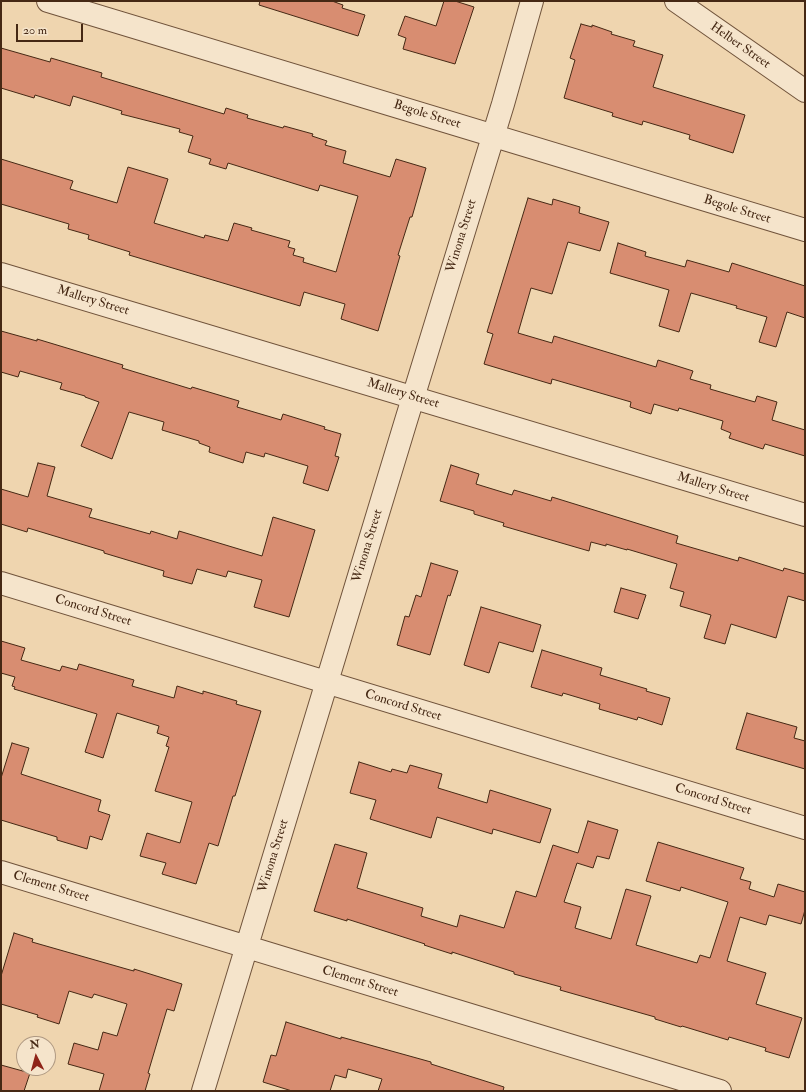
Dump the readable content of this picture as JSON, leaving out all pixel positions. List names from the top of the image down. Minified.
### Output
{"streets":{"street":["Helber Street","Begole Street","Winona Street","Mallery Street","Concord Street","Clement Street"]},"crossings":[["Begole Street","Winona Street"],["Winona Street","Mallery Street"],["Winona Street","Concord Street"],["Winona Street","Clement Street"]],"scale_bar":"20 m","north":"top"}
